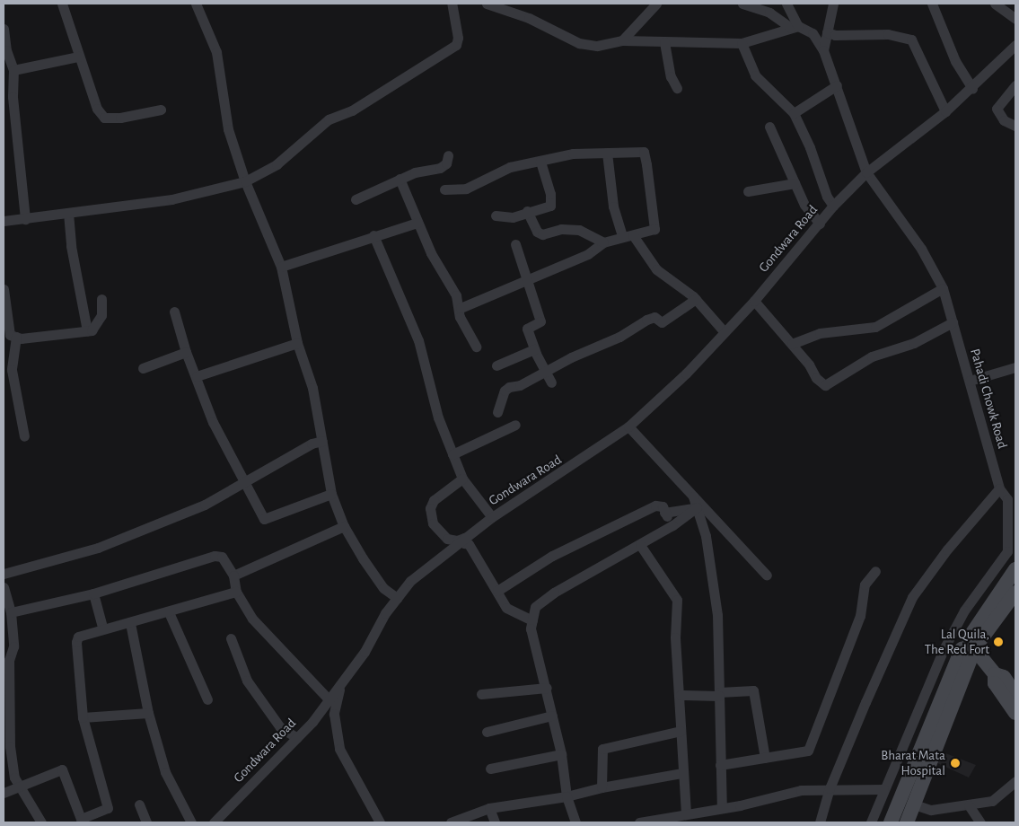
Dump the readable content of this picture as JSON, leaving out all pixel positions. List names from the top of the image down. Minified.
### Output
{"streets":{"street":["Gondwara Road","Pahadi Chowk Road"]},"crossings":[["Gondwara Road","Pahadi Chowk Road"]],"places":["Lal Quila, The Red Fort","Bharat Mata Hospital"]}
